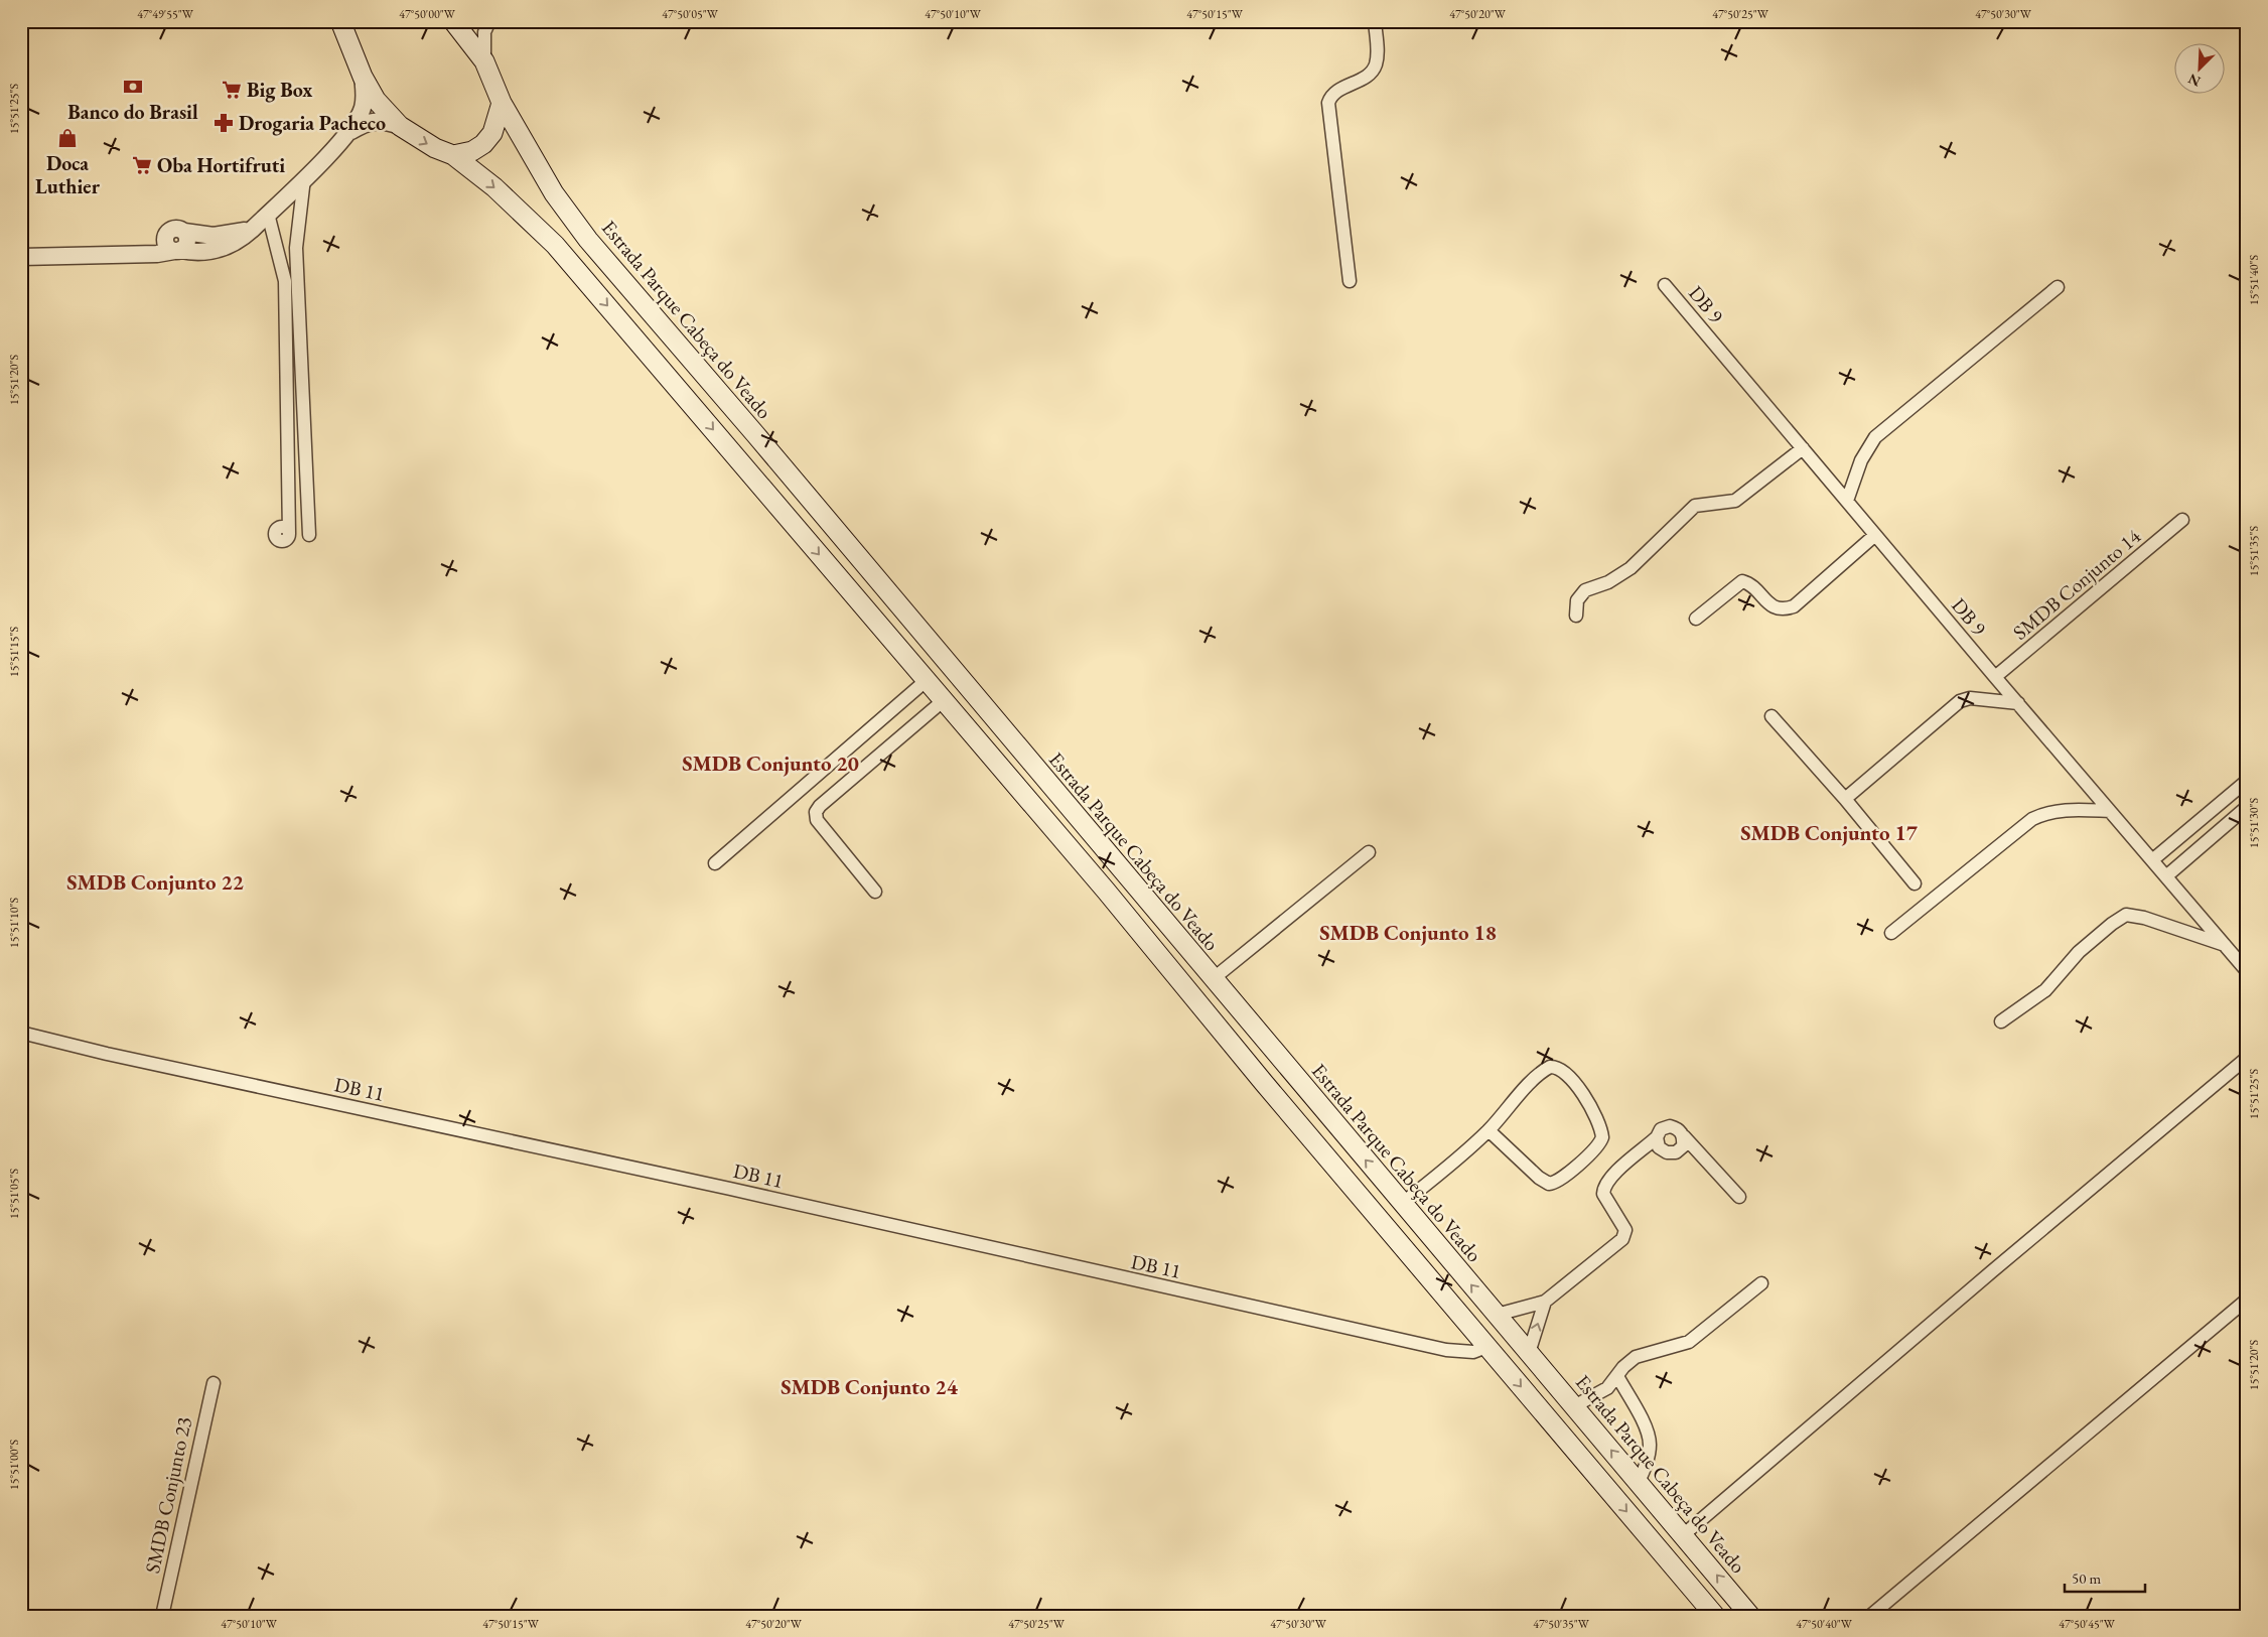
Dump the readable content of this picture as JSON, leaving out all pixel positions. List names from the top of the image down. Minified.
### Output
{"streets":{"main road":["Estrada Parque Cabeça do Veado"],"street":["DB 9","SMDB Conjunto 14","DB 11","SMDB Conjunto 23"]},"crossings":[["DB 9","SMDB Conjunto 14"]],"districts":["SMDB Conjunto 20","SMDB Conjunto 17","SMDB Conjunto 22","SMDB Conjunto 18","SMDB Conjunto 24"],"places":{"bank":["Banco do Brasil"],"supermarket":["Big Box","Oba Hortifruti"],"pharmacy":["Drogaria Pacheco"],"shop":["Doca Luthier"]},"scale_bar":"50 m","north":"bottom left","coordinates":["47°49'55\"W","47°50'00\"W","47°50'05\"W","47°50'10\"W","47°50'15\"W","47°50'20\"W","47°50'25\"W","47°50'30\"W","15°51'25\"S","15°51'40\"S","15°51'20\"S","15°51'35\"S","15°51'15\"S","15°51'30\"S","15°51'10\"S","15°51'05\"S","15°51'00\"S","47°50'35\"W","47°50'40\"W","47°50'45\"W"]}
